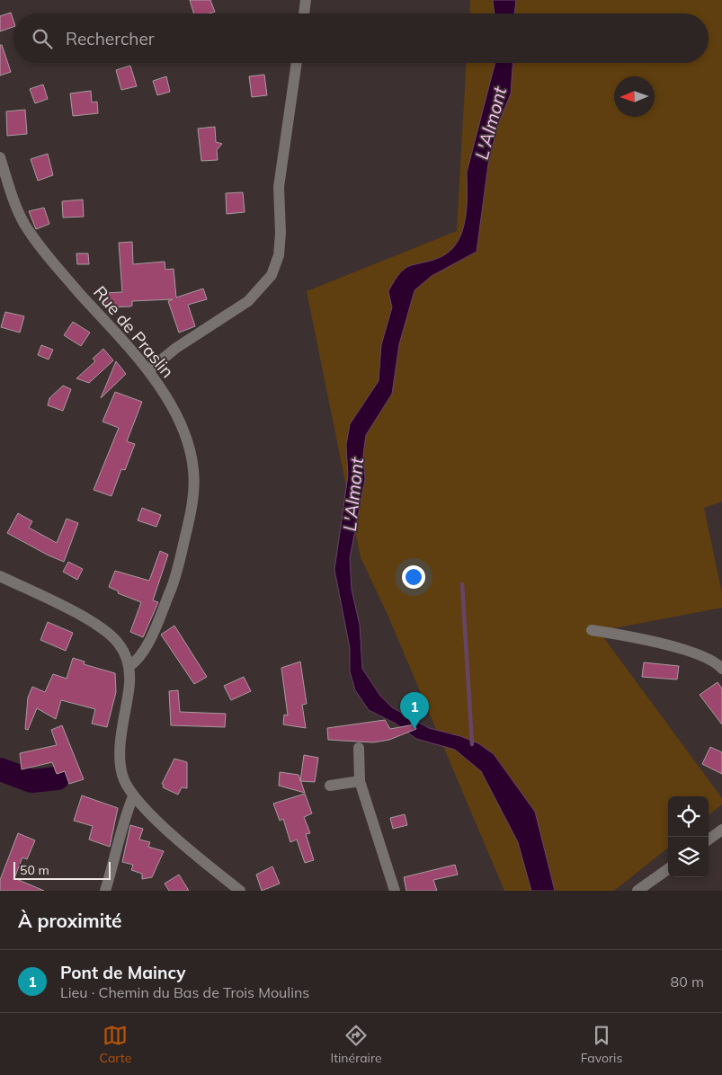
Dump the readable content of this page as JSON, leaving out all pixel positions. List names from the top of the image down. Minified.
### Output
{"streets":{"street":["Rue de Praslin"]},"water":["L'Almont"],"scale_bar":"50 m","north":"left","page":{"search":"Rechercher","pins":"1","scale":"50 m","heading":"À proximité","list":[{"mark":"1","name":"Pont de Maincy","note":"Lieu · Chemin du Bas de Trois Moulins","value":"80 m"}],"nav":["Carte","Itinéraire","Favoris"]}}
